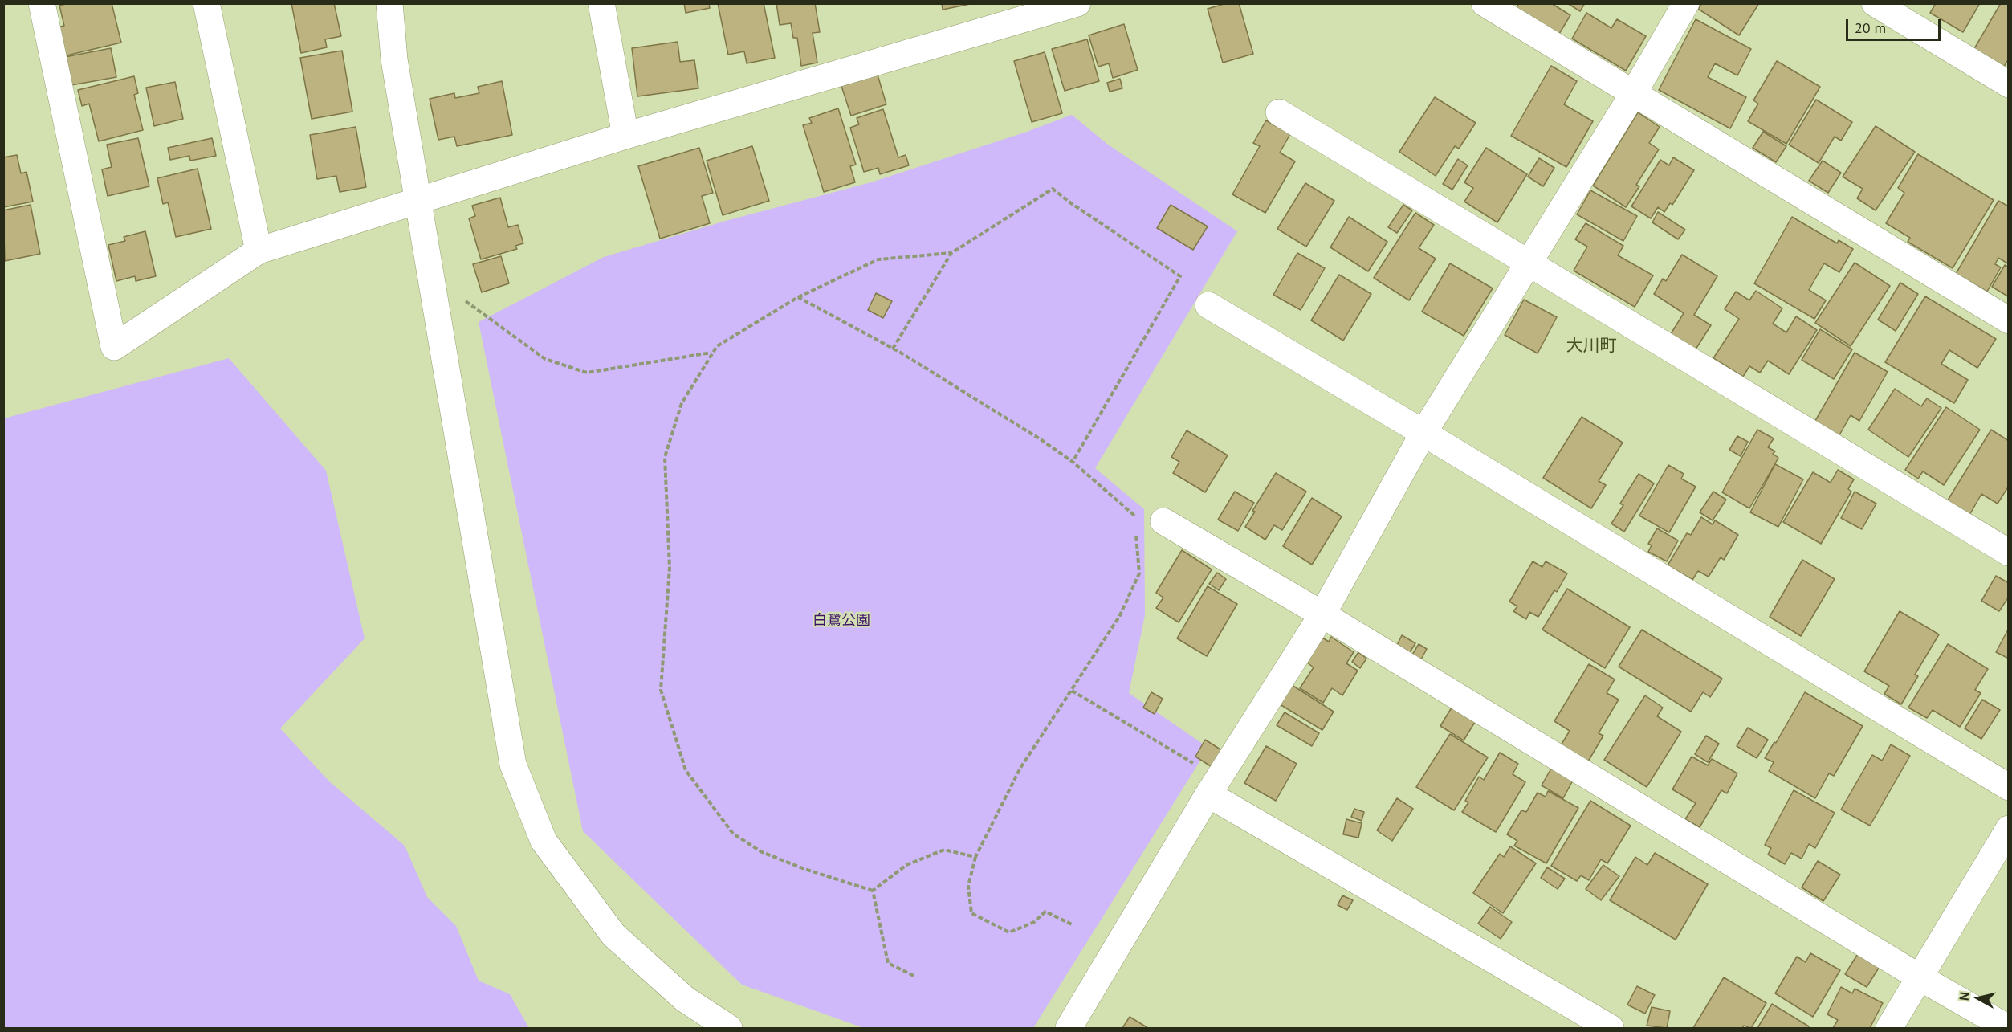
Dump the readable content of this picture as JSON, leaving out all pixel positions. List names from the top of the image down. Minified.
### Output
{"districts":["大川町"],"parks":["白鷺公園"],"scale_bar":"20 m","north":"left"}
